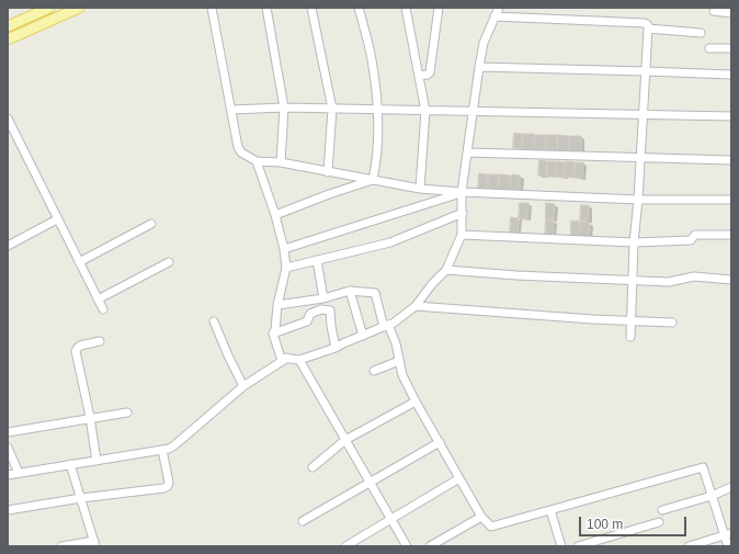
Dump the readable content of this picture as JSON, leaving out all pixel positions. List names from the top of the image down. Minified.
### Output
{"scale_bar":"100 m"}
